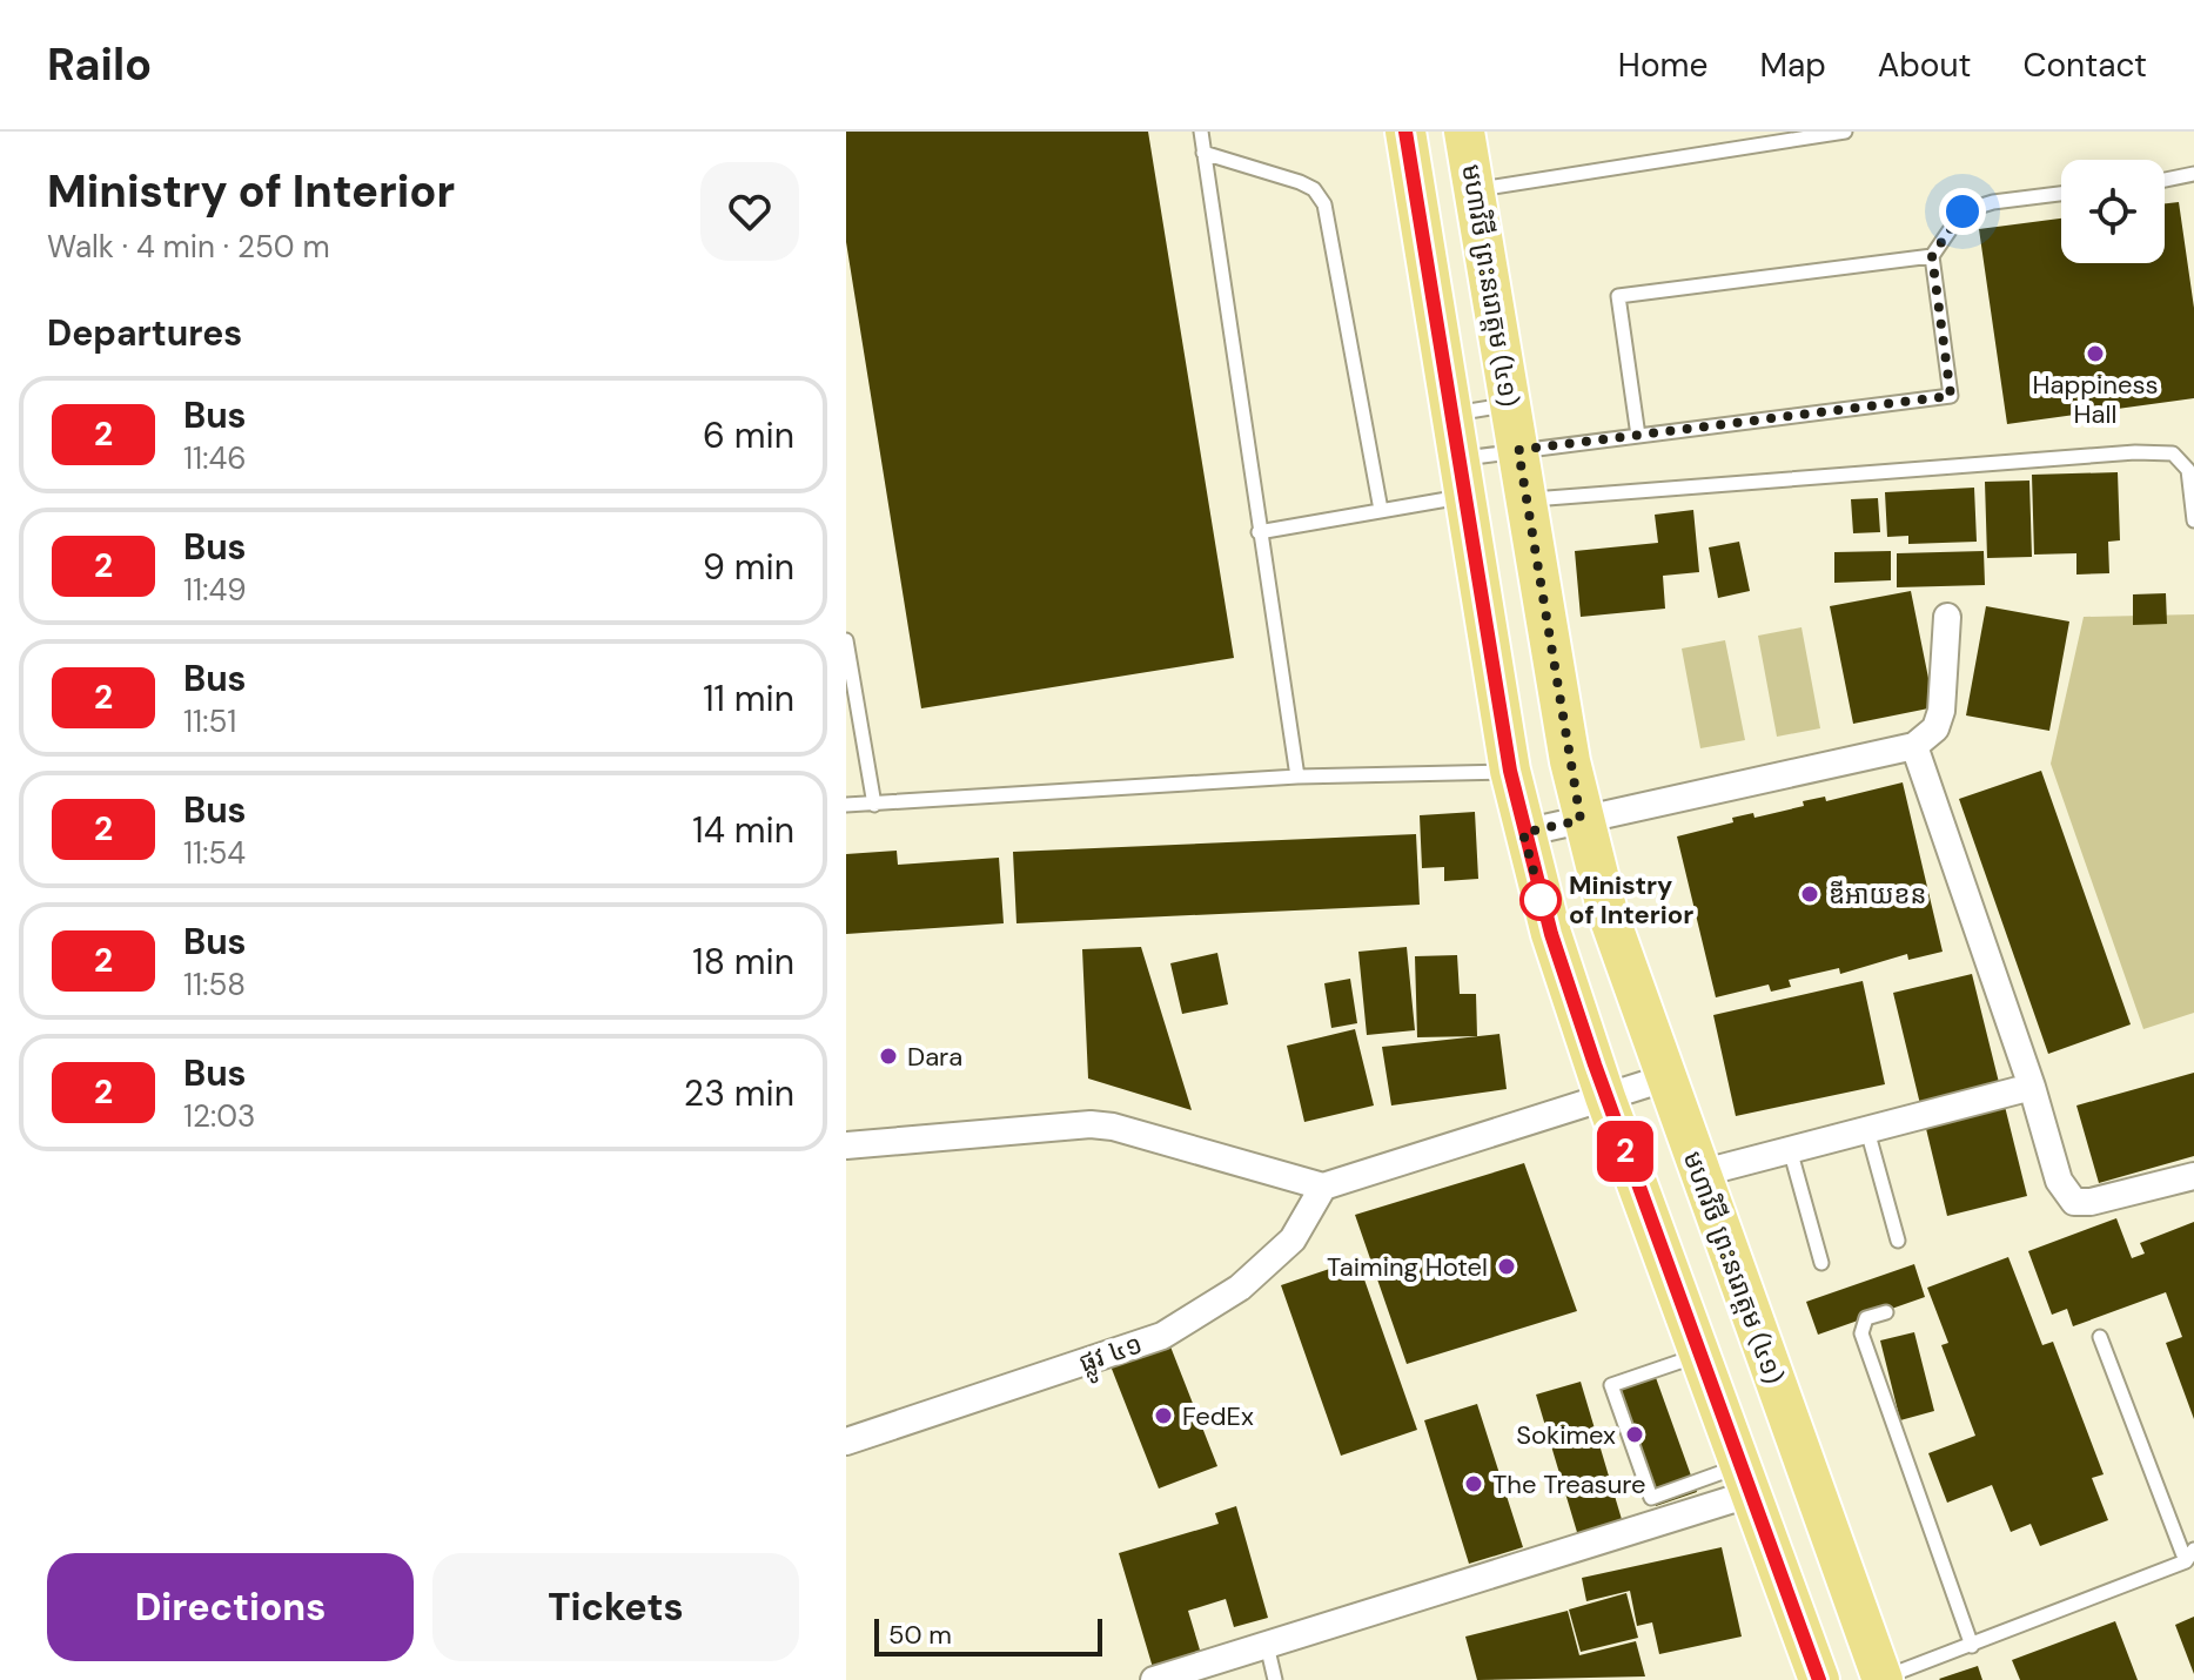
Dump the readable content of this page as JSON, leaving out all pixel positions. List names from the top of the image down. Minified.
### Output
{"streets":{"main road":["មហាវិថី ព្រះនរោត្តម (៤១)"],"street":["ផ្លូវ ៤១"]},"places":["Happiness Hall","ឌីអាយខន","Ministry of Interior","Dara","Taiming Hotel","FedEx","Sokimex","The Treasure"],"lines":["bus line 2"],"scale_bar":"50 m","page":{"header":"Railo","nav":["Home","Map","About","Contact"],"heading":[["Ministry of Interior","Walk · 4 min · 250 m"],"Departures"],"on_map":"2","list":[{"mark":"2","name":"Bus","note":"11:46","value":"6 min"},{"mark":"2","name":"Bus","note":"11:49","value":"9 min"},{"mark":"2","name":"Bus","note":"11:51","value":"11 min"},{"mark":"2","name":"Bus","note":"11:54","value":"14 min"},{"mark":"2","name":"Bus","note":"11:58","value":"18 min"},{"mark":"2","name":"Bus","note":"12:03","value":"23 min"}],"buttons":["Directions","Tickets"],"scale":"50 m"}}
